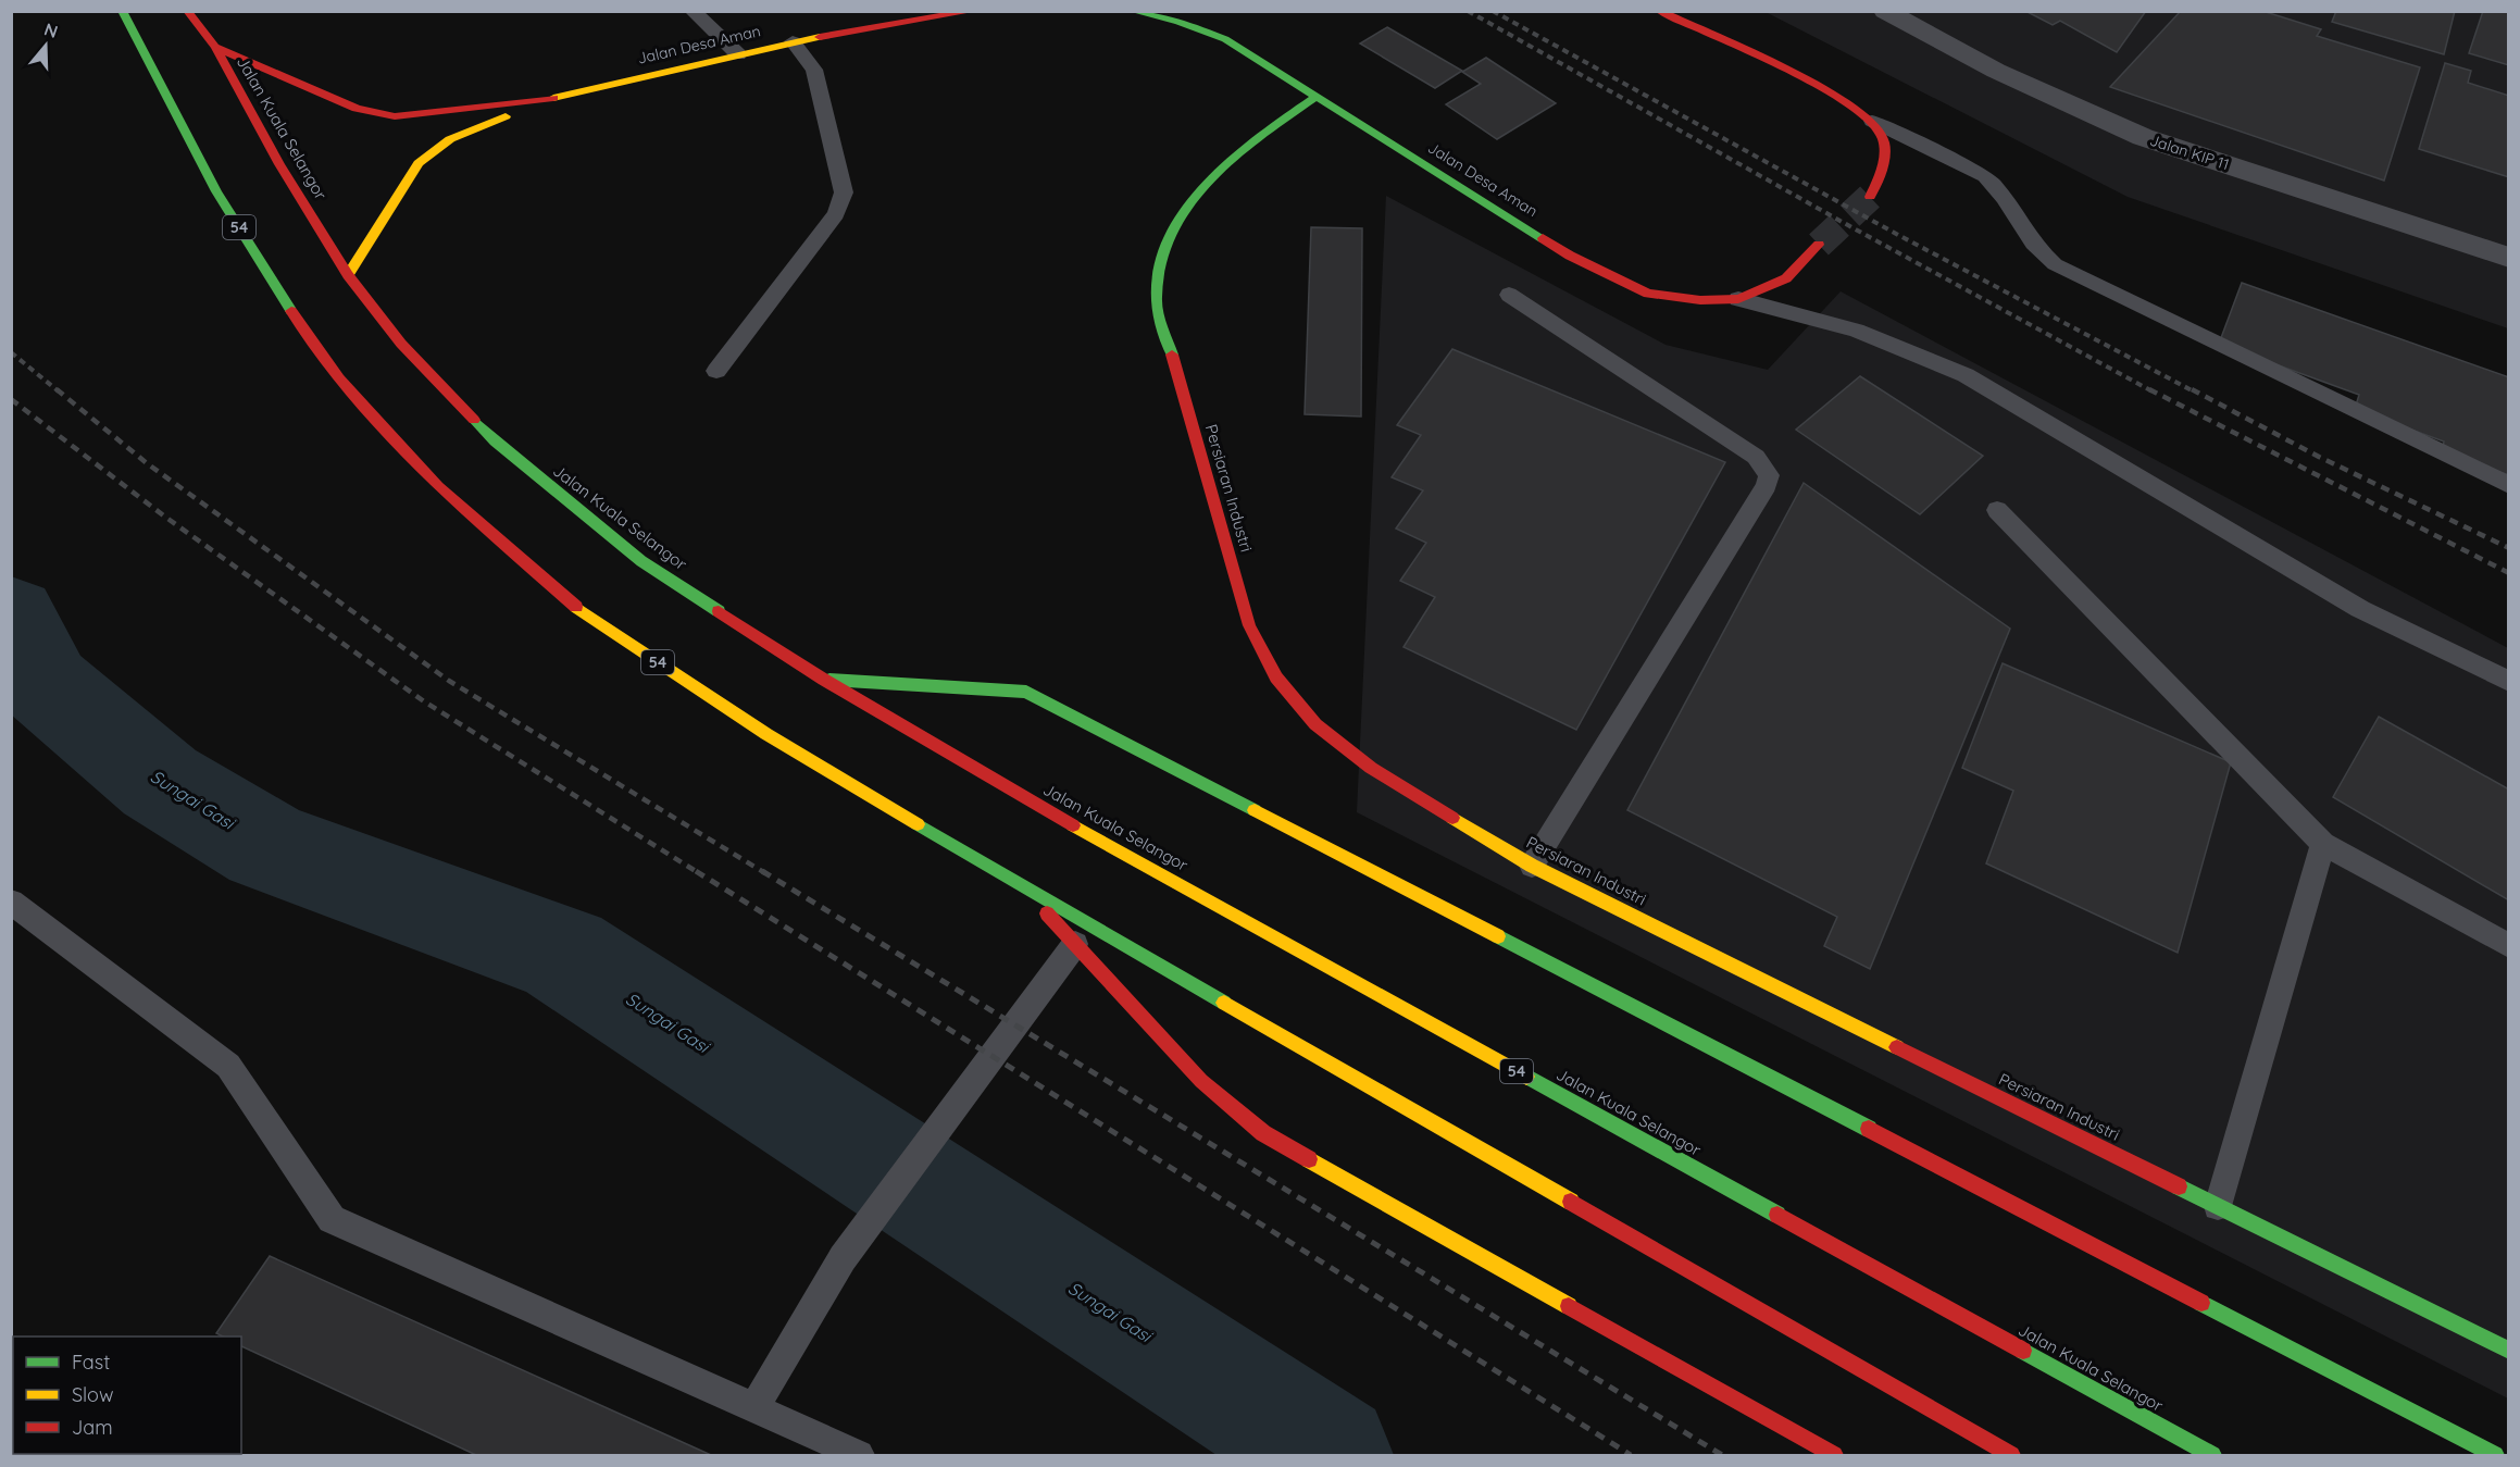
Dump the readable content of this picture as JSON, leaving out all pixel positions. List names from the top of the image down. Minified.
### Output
{"streets":{"main road":["Jalan Desa Aman","Jalan Kuala Selangor","54","Persiaran Industri"],"street":["Jalan KIP 11"]},"crossings":[["Jalan Desa Aman","Jalan Kuala Selangor"],["Jalan Desa Aman","Persiaran Industri"]],"water":["Sungai Gasi"],"legend":["Fast","Slow","Jam"],"north":"top"}
